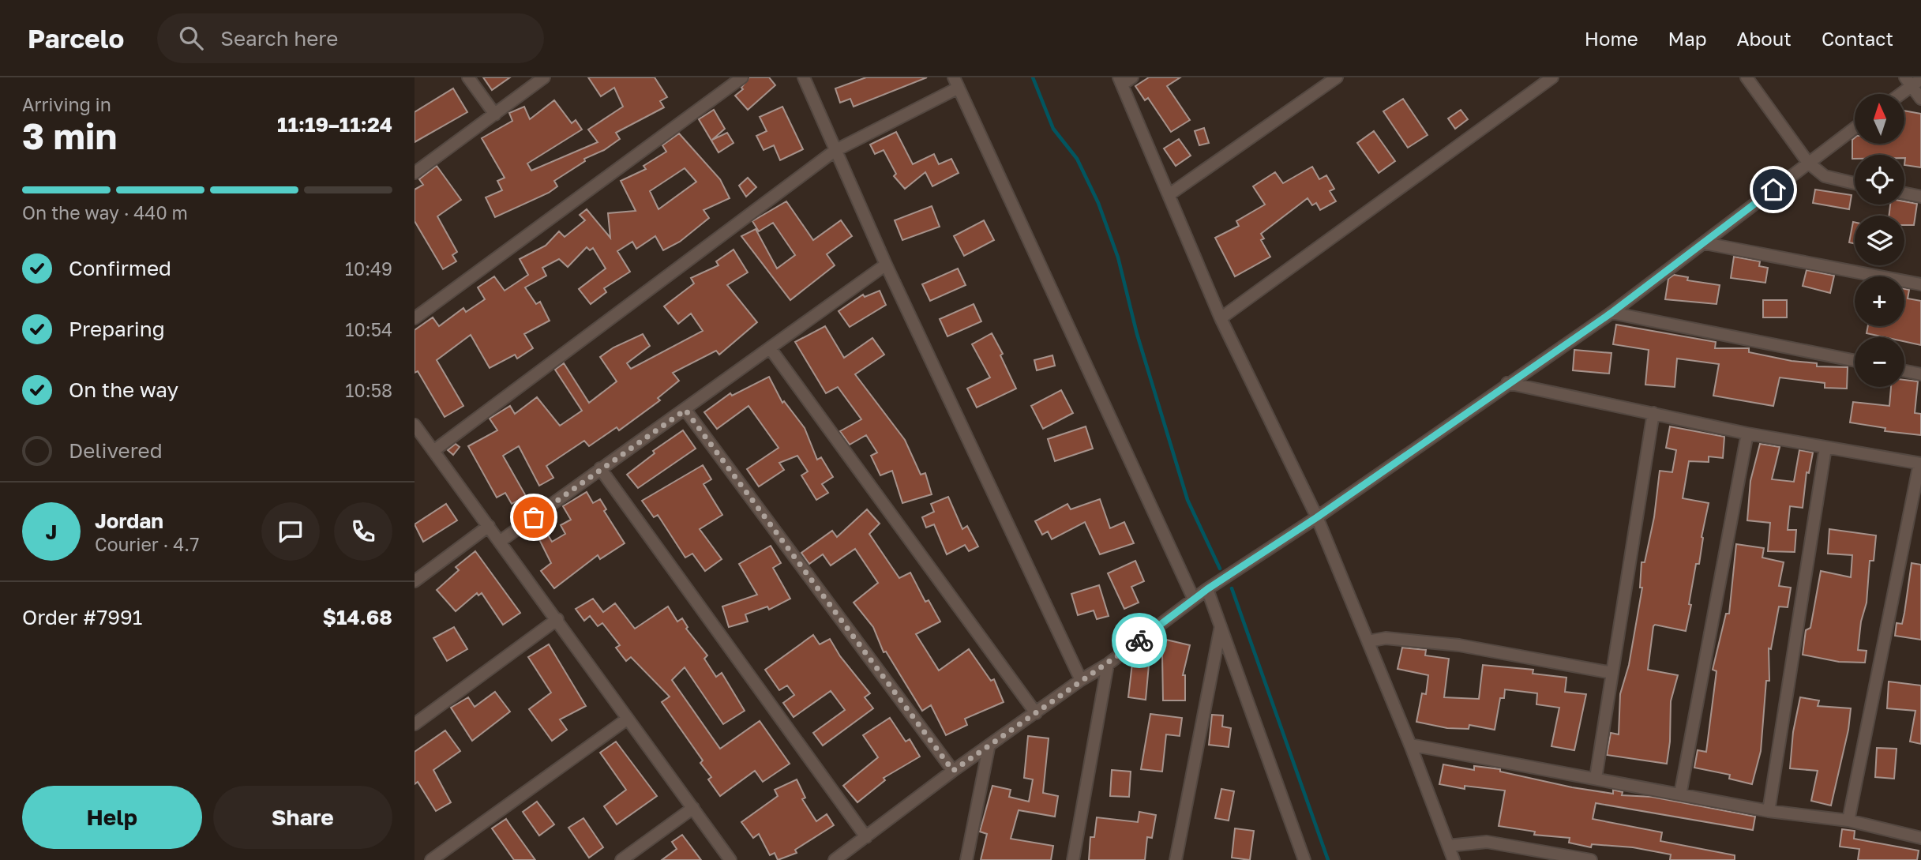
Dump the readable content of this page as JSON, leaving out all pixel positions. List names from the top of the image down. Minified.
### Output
{"north":"top","page":{"header":"Parcelo","search":"Search here","nav":["Home","Map","About","Contact"],"heading":["3 min","Arriving in","11:19–11:24"],"panel":["Jordan","Courier · 4.7","Order #7991","$14.68"],"map_buttons":["+","−"],"bar":"On the way · 440 m","list":[["Confirmed","10:49"],["Preparing","10:54"],["On the way","10:58"],"Delivered"],"round":"J","buttons":["Help","Share"]}}
